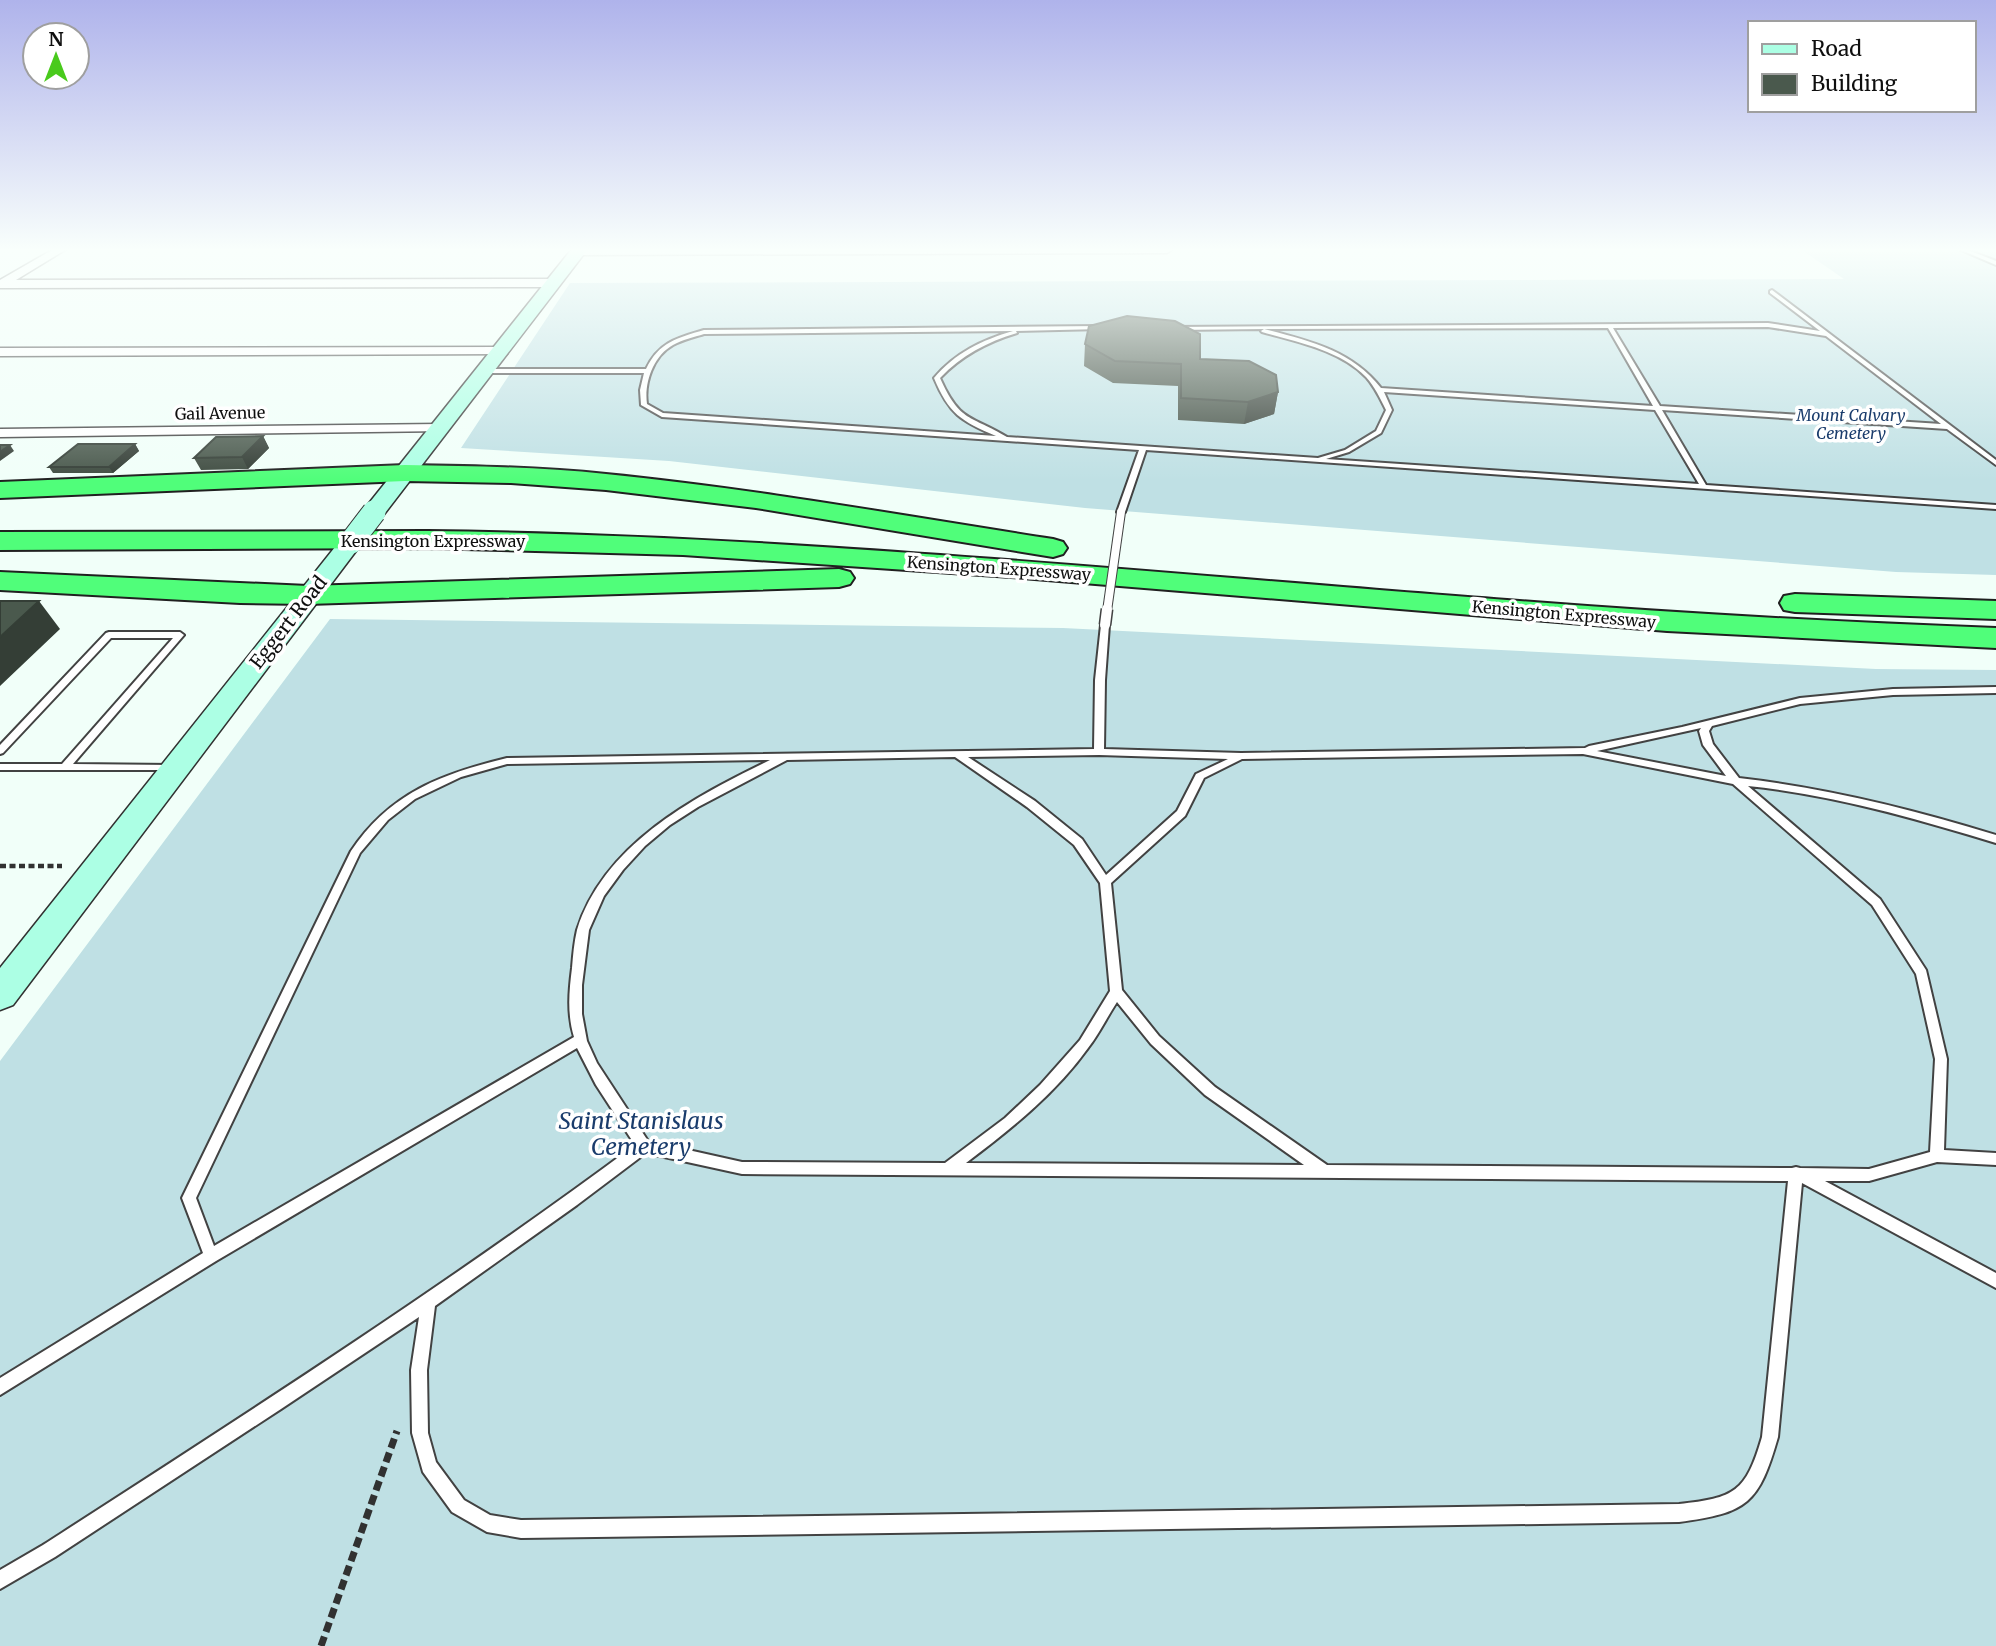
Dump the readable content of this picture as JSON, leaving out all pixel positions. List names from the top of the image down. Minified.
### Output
{"streets":{"highway":["Kensington Expressway"],"street":["Gail Avenue","Eggert Road"]},"crossings":[["Gail Avenue","Eggert Road"]],"parks":["Mount Calvary Cemetery","Saint Stanislaus Cemetery"],"legend":["Road","Building"],"north":"top"}
